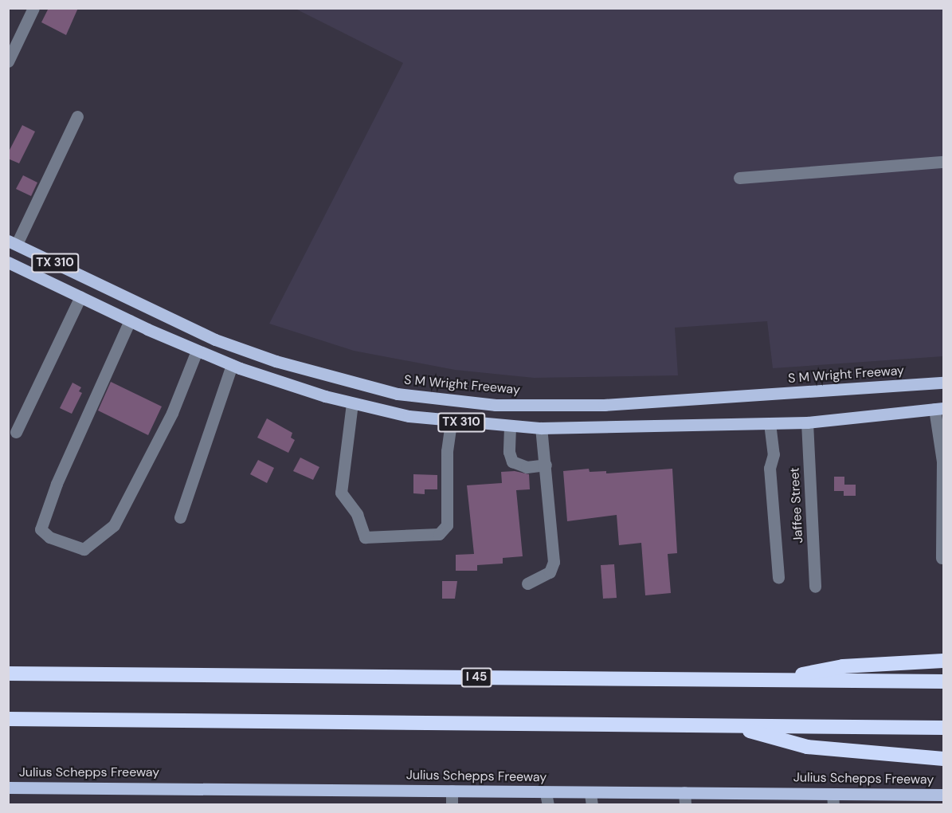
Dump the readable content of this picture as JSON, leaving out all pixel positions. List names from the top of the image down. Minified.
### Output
{"streets":{"highway":["I 45"],"main road":["TX 310","S M Wright Freeway","Julius Schepps Freeway"],"street":["Jaffee Street"]},"crossings":[["TX 310","Jaffee Street"]]}
